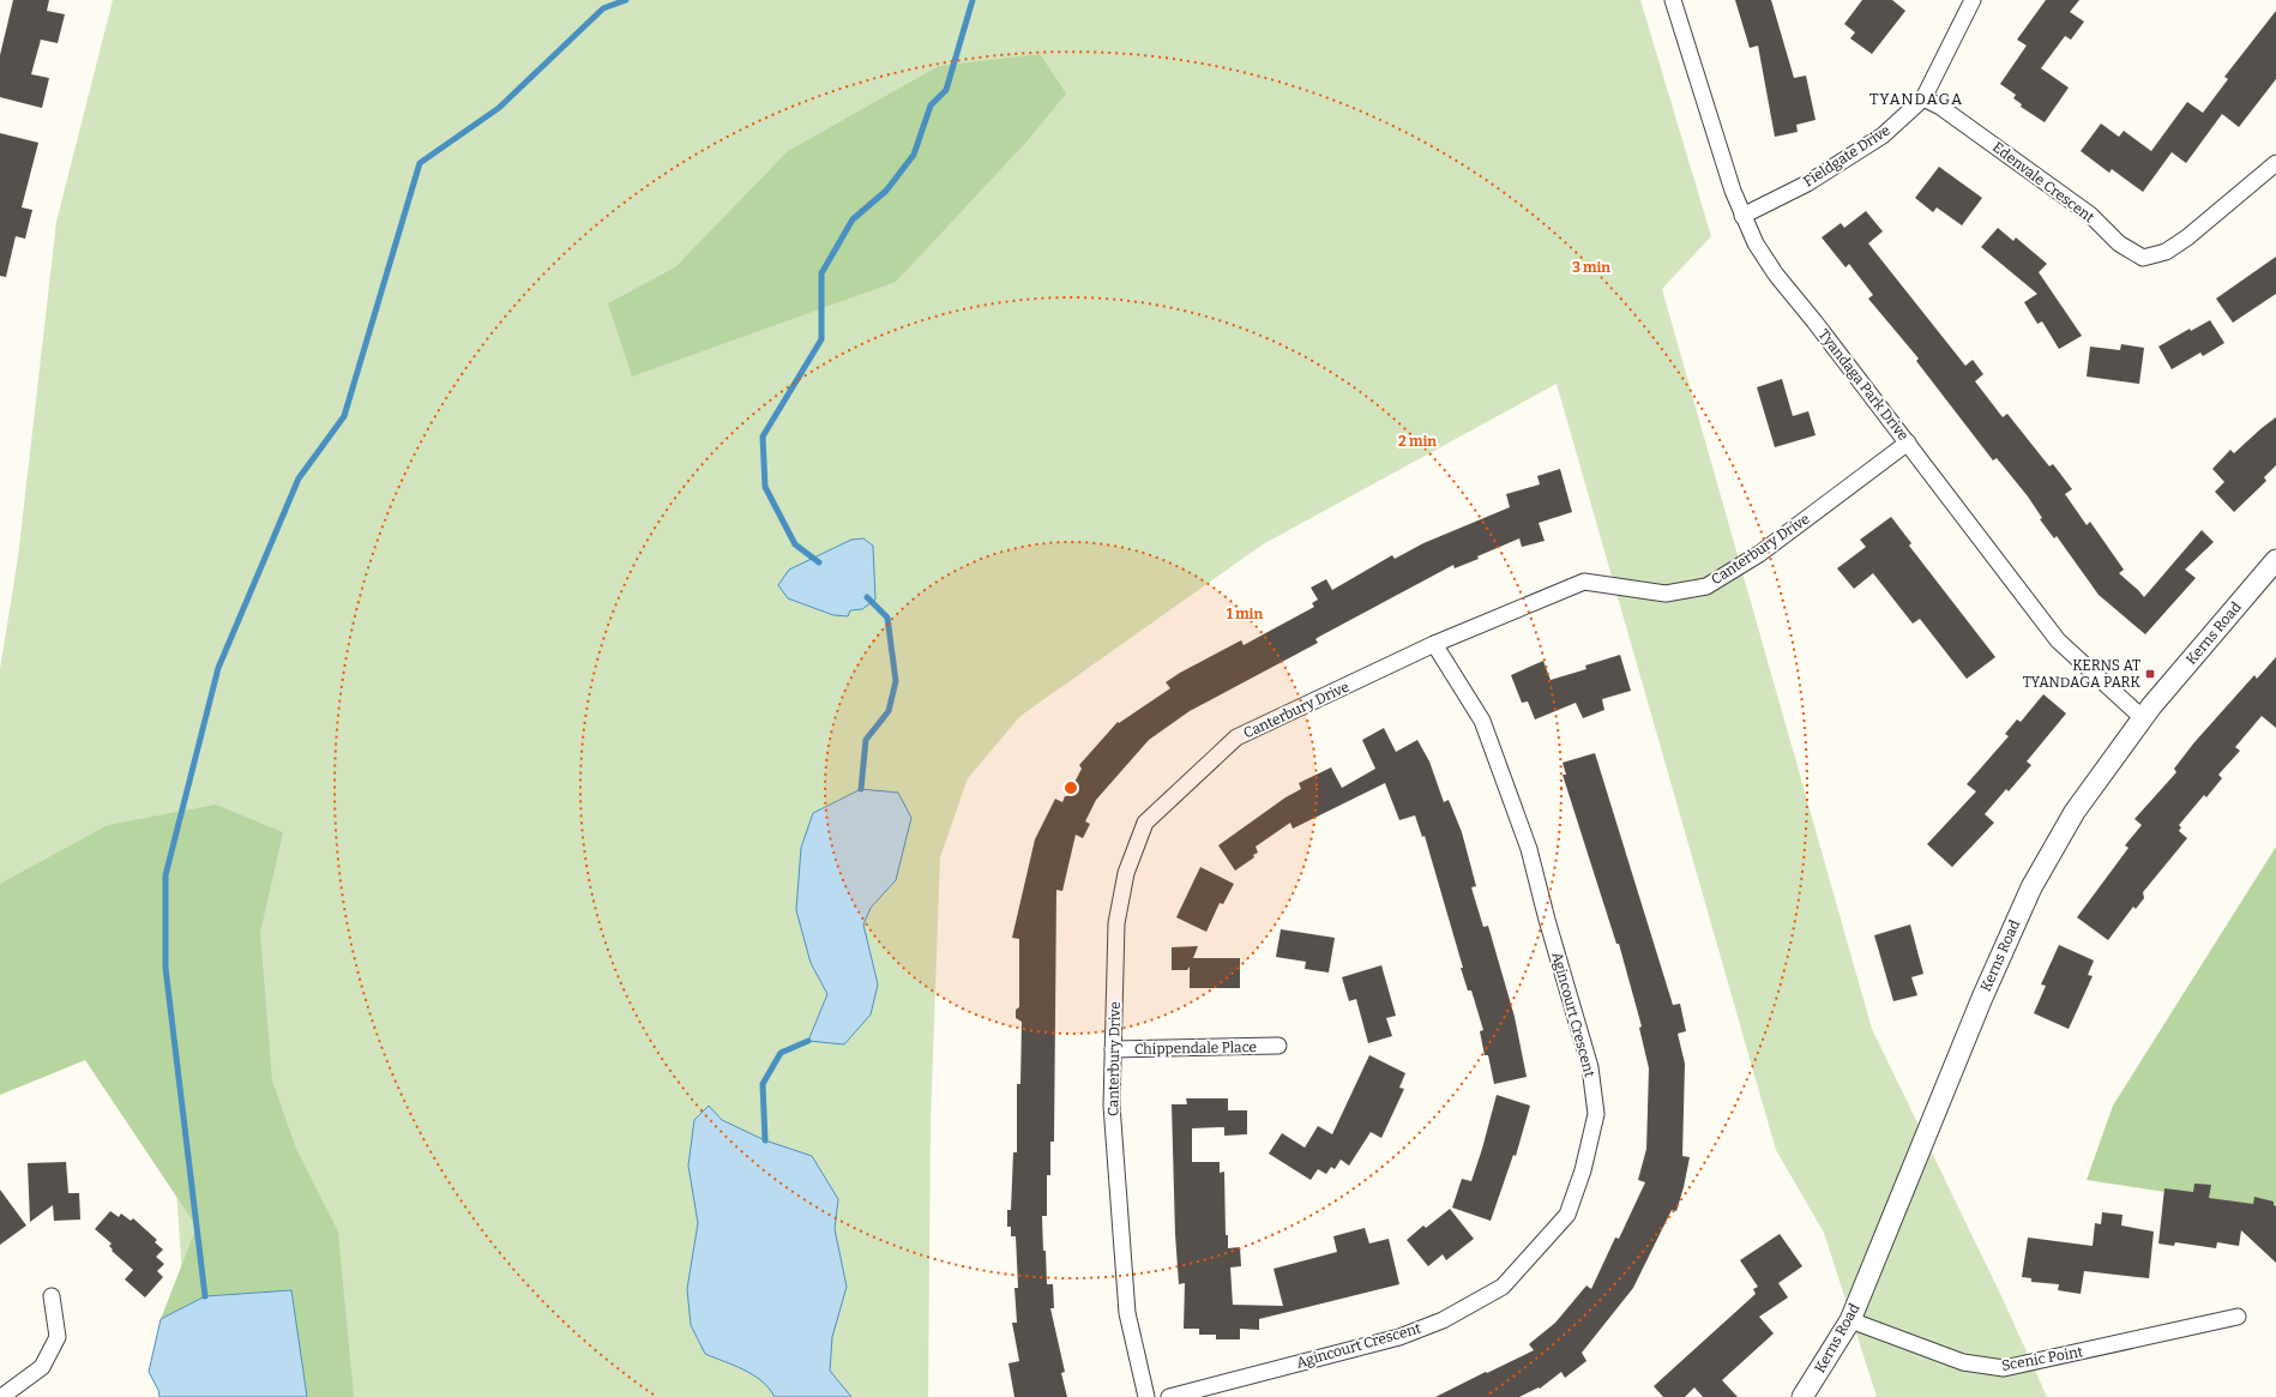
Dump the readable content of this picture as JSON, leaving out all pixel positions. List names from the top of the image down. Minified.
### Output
{"streets":{"street":["Fieldgate Drive","Edenvale Crescent","Tyandaga Park Drive","Canterbury Drive","Kerns Road","Agincourt Crescent","Chippendale Place","Scenic Point"]},"crossings":[["Fieldgate Drive","Edenvale Crescent"],["Fieldgate Drive","Tyandaga Park Drive"],["Tyandaga Park Drive","Canterbury Drive"],["Tyandaga Park Drive","Kerns Road"],["Canterbury Drive","Agincourt Crescent"],["Canterbury Drive","Chippendale Place"],["Kerns Road","Scenic Point"]],"districts":["TYANDAGA"],"places":{"transit":["KERNS AT TYANDAGA PARK"]},"rings":["3 min","2 min","1 min"]}
